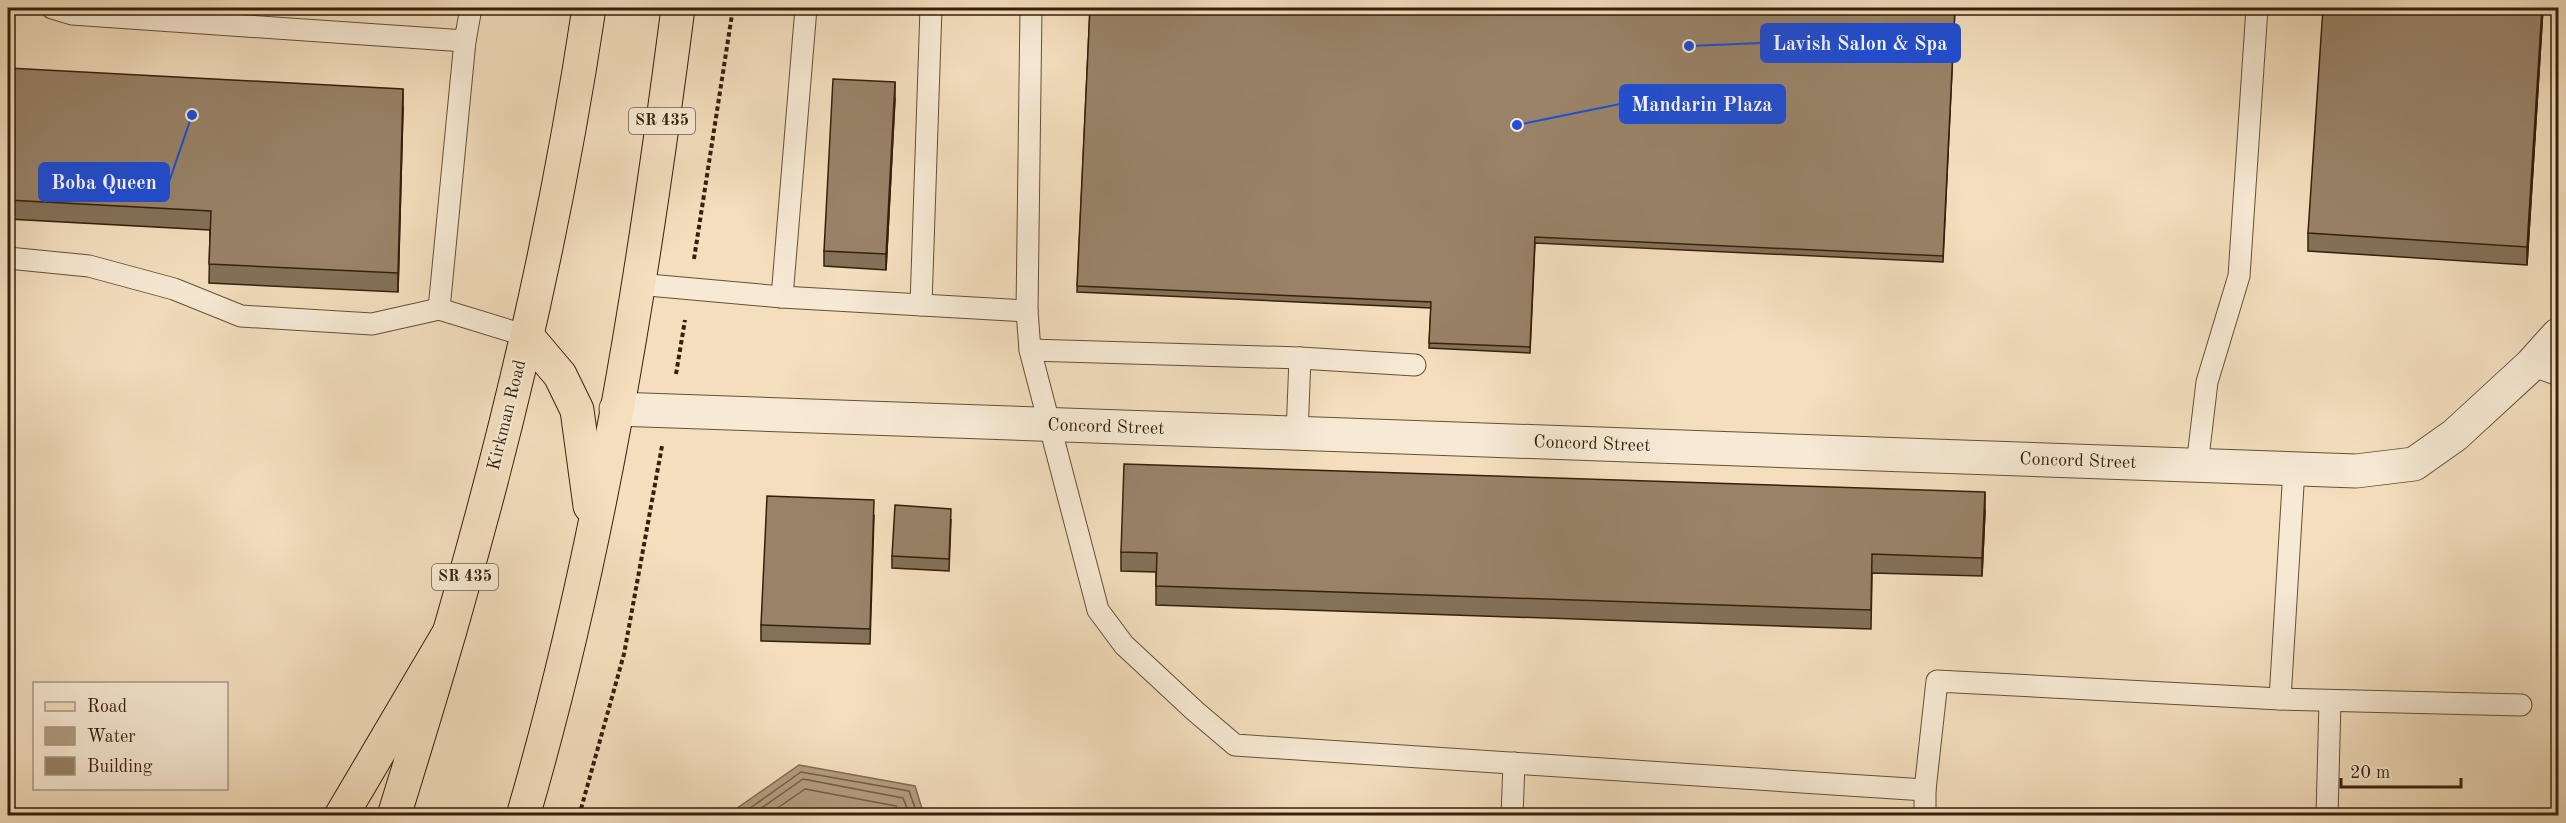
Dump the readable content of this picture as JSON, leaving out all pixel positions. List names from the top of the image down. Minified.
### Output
{"streets":{"main road":["SR 435","Kirkman Road"],"street":["Concord Street"]},"crossings":[["SR 435","Concord Street"]],"places":["Lavish Salon & Spa","Boba Queen","Mandarin Plaza"],"legend":["Road","Water","Building"],"scale_bar":"20 m"}
